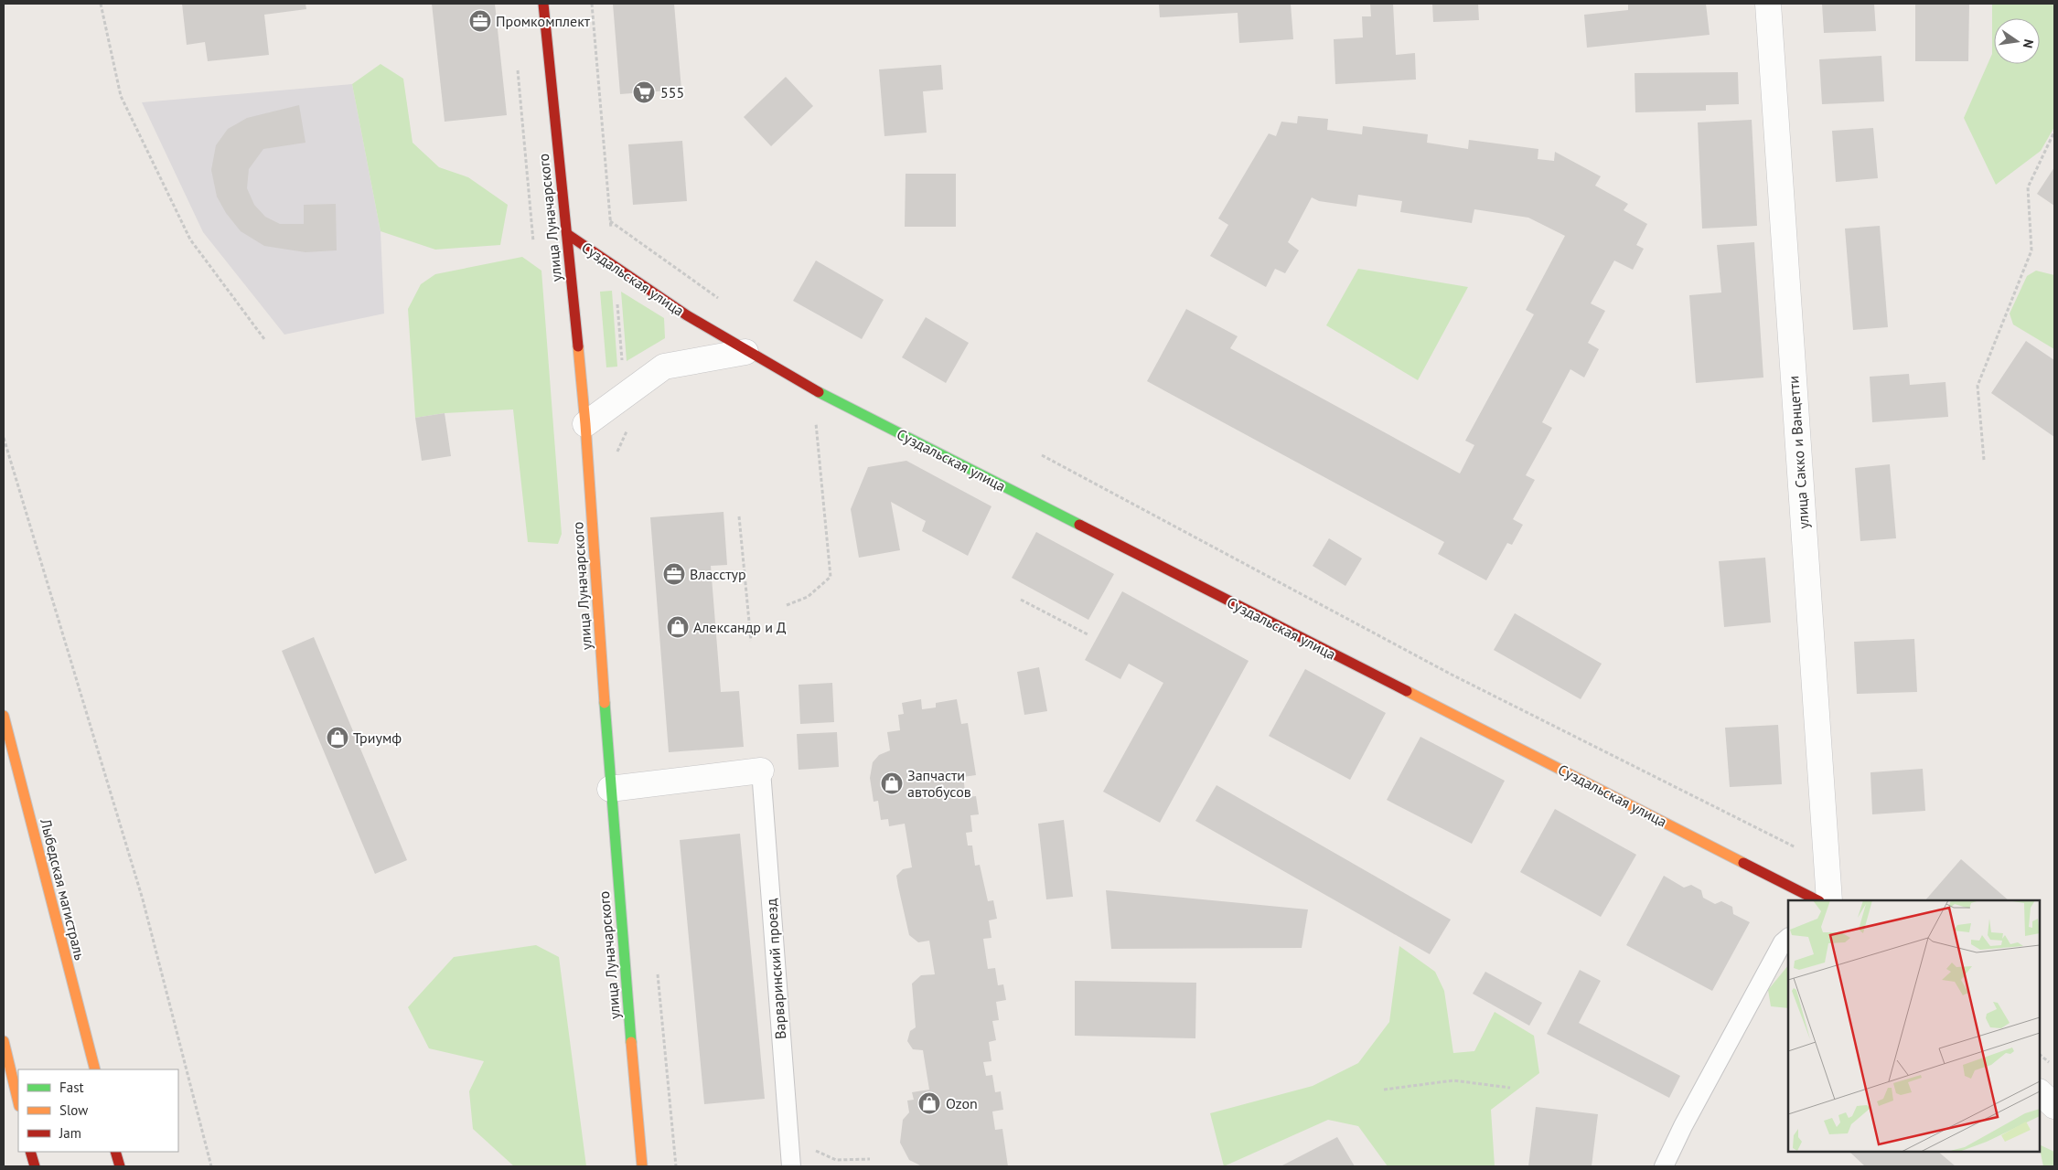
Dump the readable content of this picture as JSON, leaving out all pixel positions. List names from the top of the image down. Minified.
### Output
{"streets":{"main road":["улица Луначарского","Суздальская улица","Лыбедская магистраль"],"street":["улица Сакко и Ванцетти"],"lane":["Варваринский проезд"]},"crossings":[["улица Луначарского","Суздальская улица"]],"places":{"office":["Промкомплект","Власстур"],"supermarket":["555"],"shop":["Александр и Д","Триумф","Запчасти автобусов","Ozon"]},"legend":["Fast","Slow","Jam"],"north":"right"}
